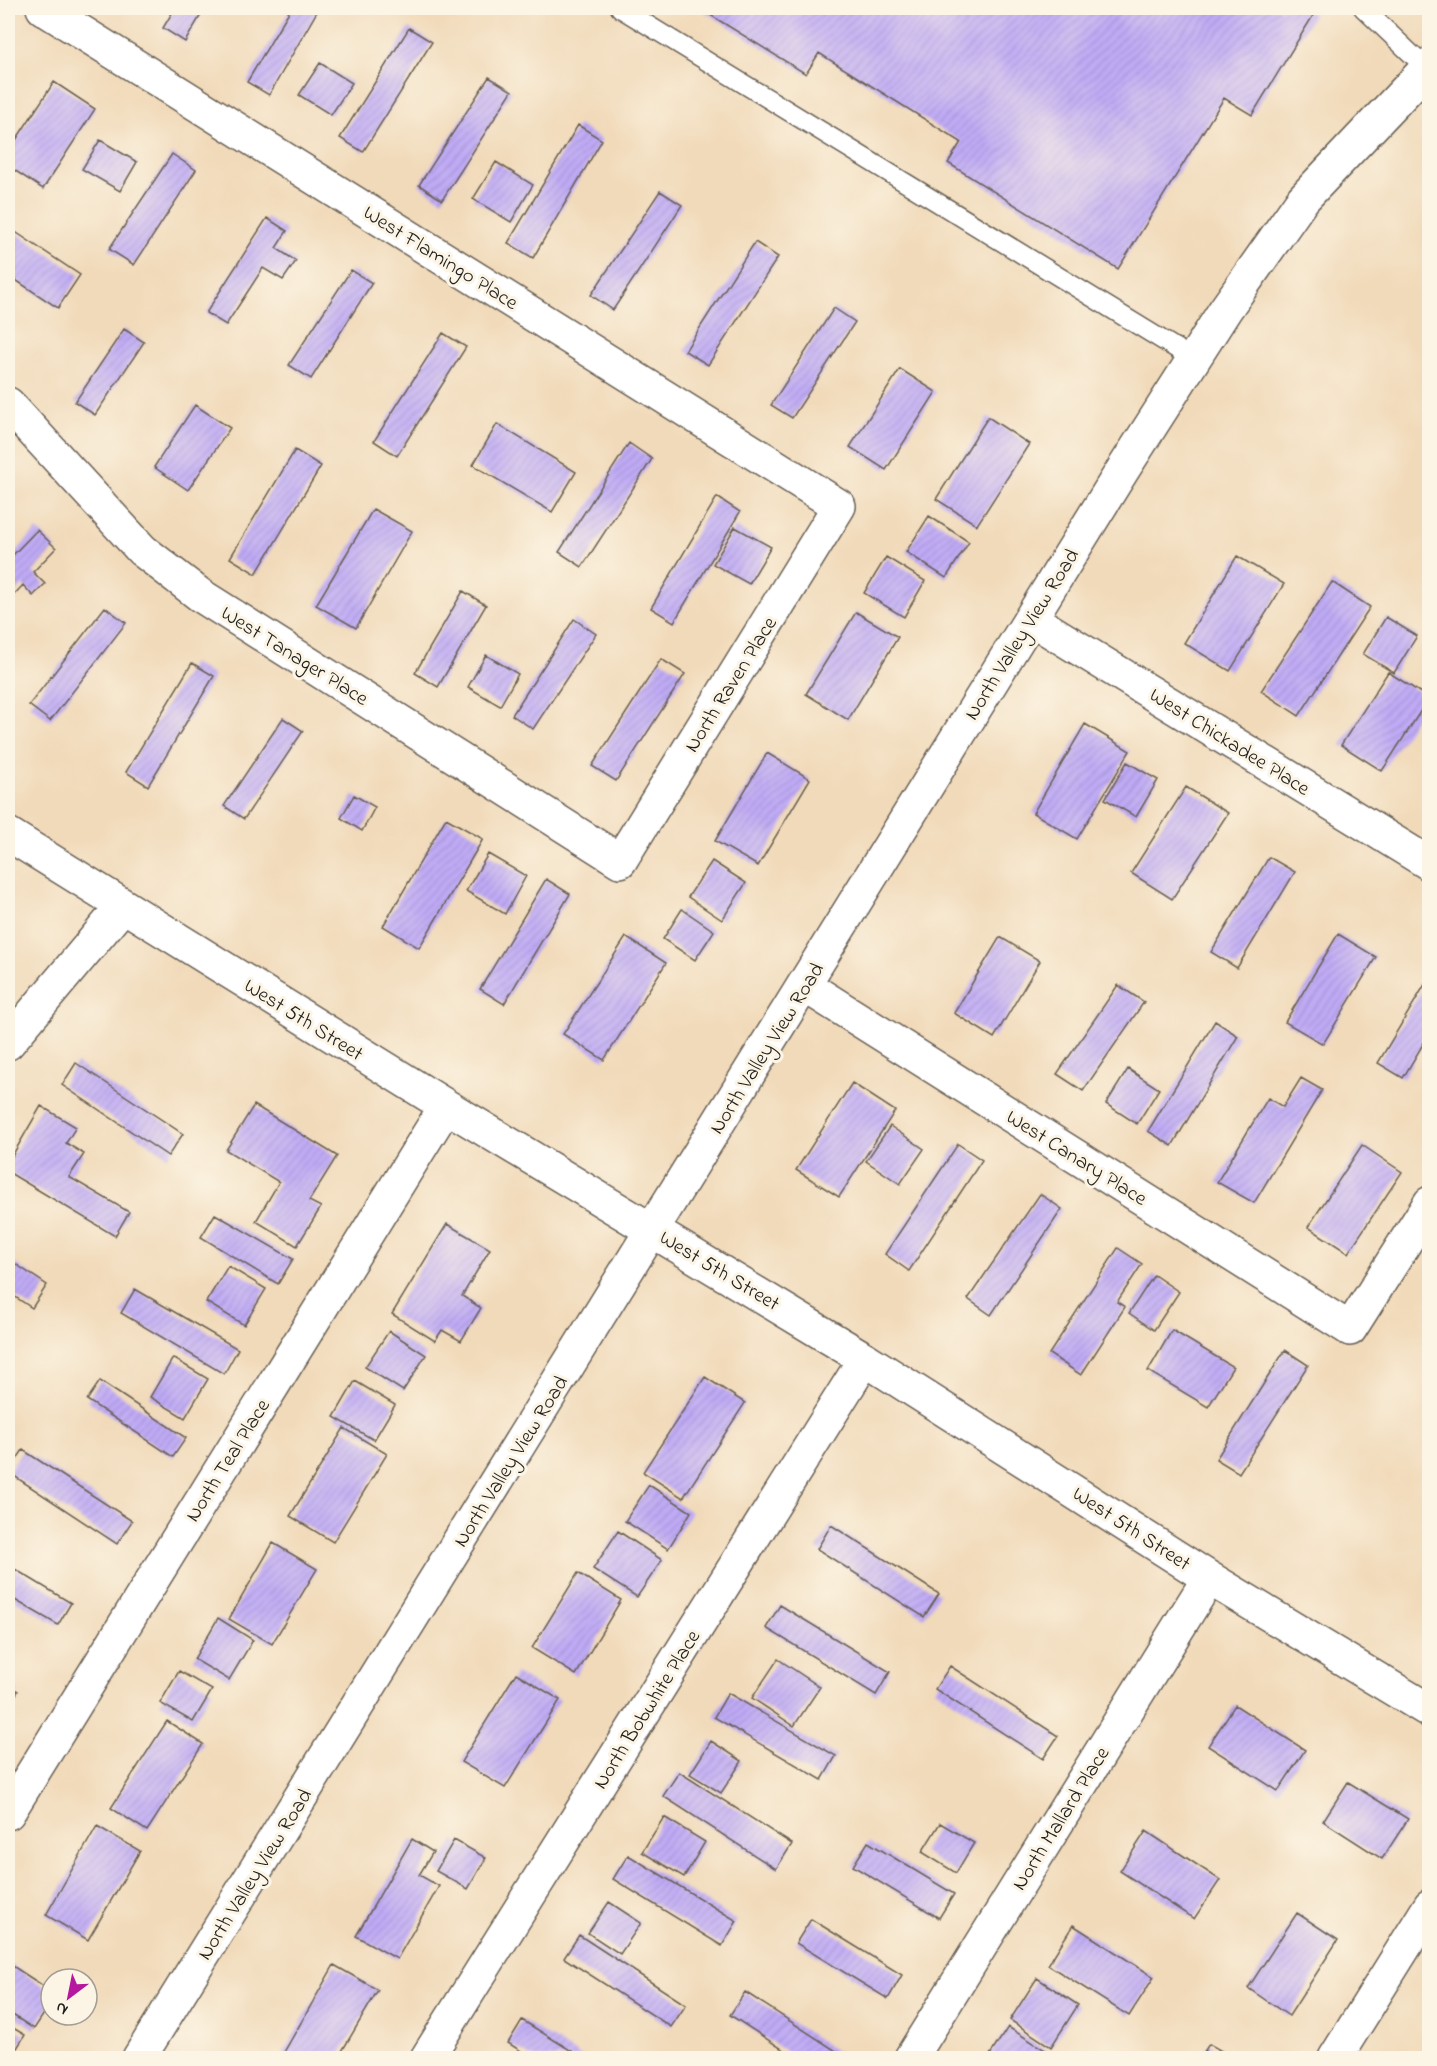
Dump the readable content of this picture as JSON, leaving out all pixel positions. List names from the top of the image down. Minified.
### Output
{"streets":{"street":["West Flamingo Place","North Valley View Road","West Tanager Place","North Raven Place","West Chickadee Place","West 5th Street","West Canary Place","North Teal Place","North Bobwhite Place","North Mallard Place"]},"crossings":[["West Flamingo Place","North Raven Place"],["North Valley View Road","West Chickadee Place"],["North Valley View Road","West 5th Street"],["North Valley View Road","West Canary Place"],["West Tanager Place","North Raven Place"],["West 5th Street","North Teal Place"],["West 5th Street","North Bobwhite Place"],["West 5th Street","North Mallard Place"]],"north":"bottom left"}
